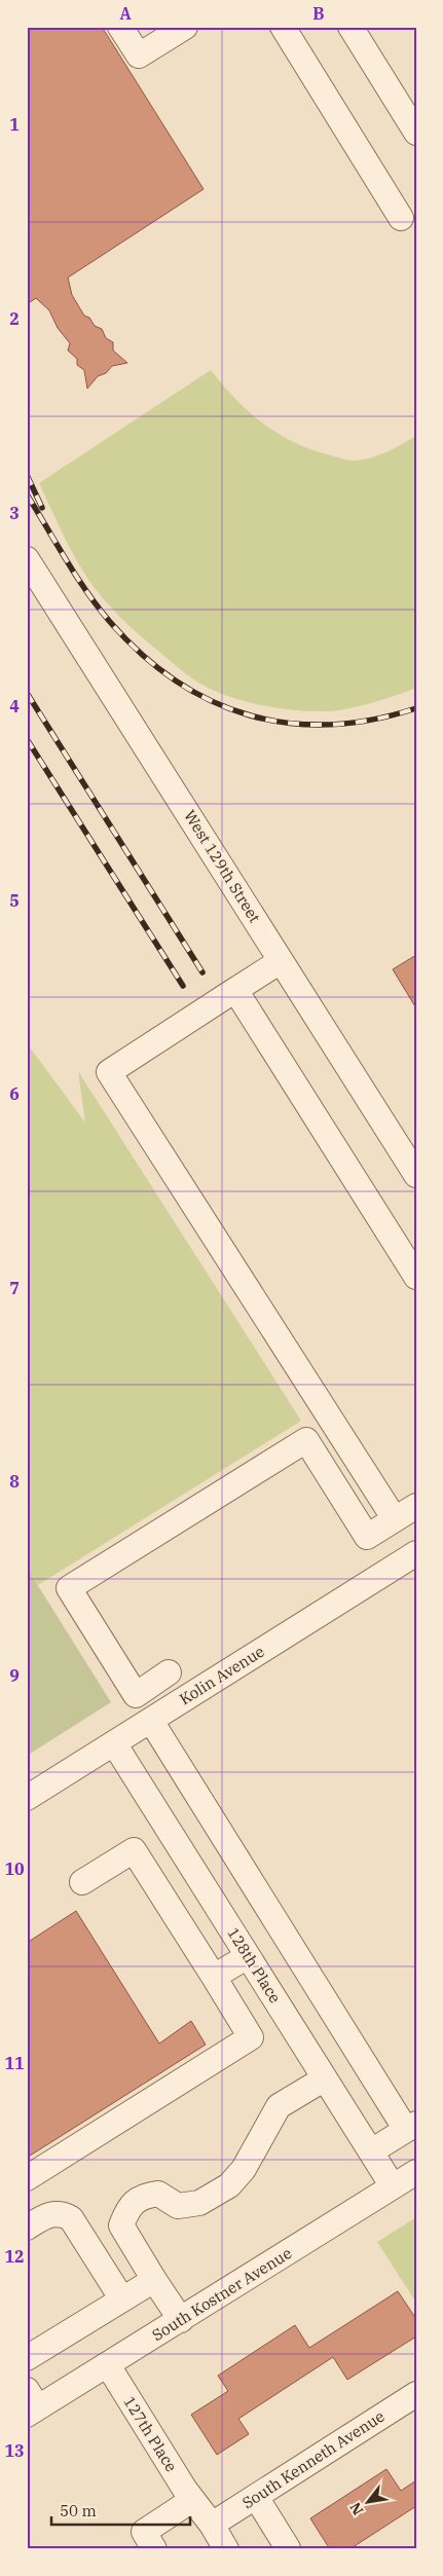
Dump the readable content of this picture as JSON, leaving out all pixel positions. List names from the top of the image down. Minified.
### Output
{"streets":{"street":["West 129th Street","Kolin Avenue","128th Place","South Kostner Avenue","127th Place","South Kenneth Avenue"]},"crossings":[["Kolin Avenue","128th Place"],["128th Place","South Kostner Avenue"],["South Kostner Avenue","127th Place"],["127th Place","South Kenneth Avenue"]],"scale_bar":"50 m","north":"bottom left","grid":{"columns":["A","B"],"rows":["1","2","3","4","5","6","7","8","9","10","11","12","13"]}}
